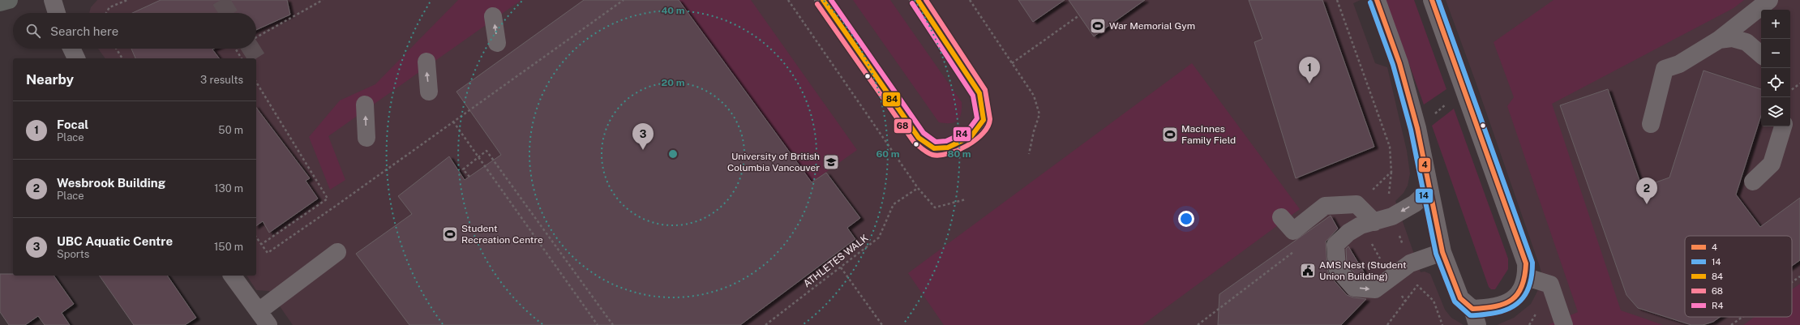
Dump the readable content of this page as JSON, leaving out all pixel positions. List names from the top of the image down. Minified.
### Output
{"streets":{"path":["ATHLETES WALK"]},"places":{"sports":["War Memorial Gym","MacInnes Family Field","Student Recreation Centre"],"school or university":["University of British Columbia Vancouver"],"public building":["AMS Nest (Student Union Building)"]},"lines":["transit line 4","transit line 14","transit line 84","transit line 68","transit line R4"],"legend":["4","14","84","68","R4"],"page":{"map_buttons":["+","−"],"search":"Search here","pins":["1","3","2"],"heading":["Nearby","3 results"],"list":[{"mark":"1","name":"Focal","note":"Place","value":"50 m"},{"mark":"2","name":"Wesbrook Building","note":"Place","value":"130 m"},{"mark":"3","name":"UBC Aquatic Centre","note":"Sports","value":"150 m"}]},"rings":["40 m","20 m","60 m","80 m"]}
